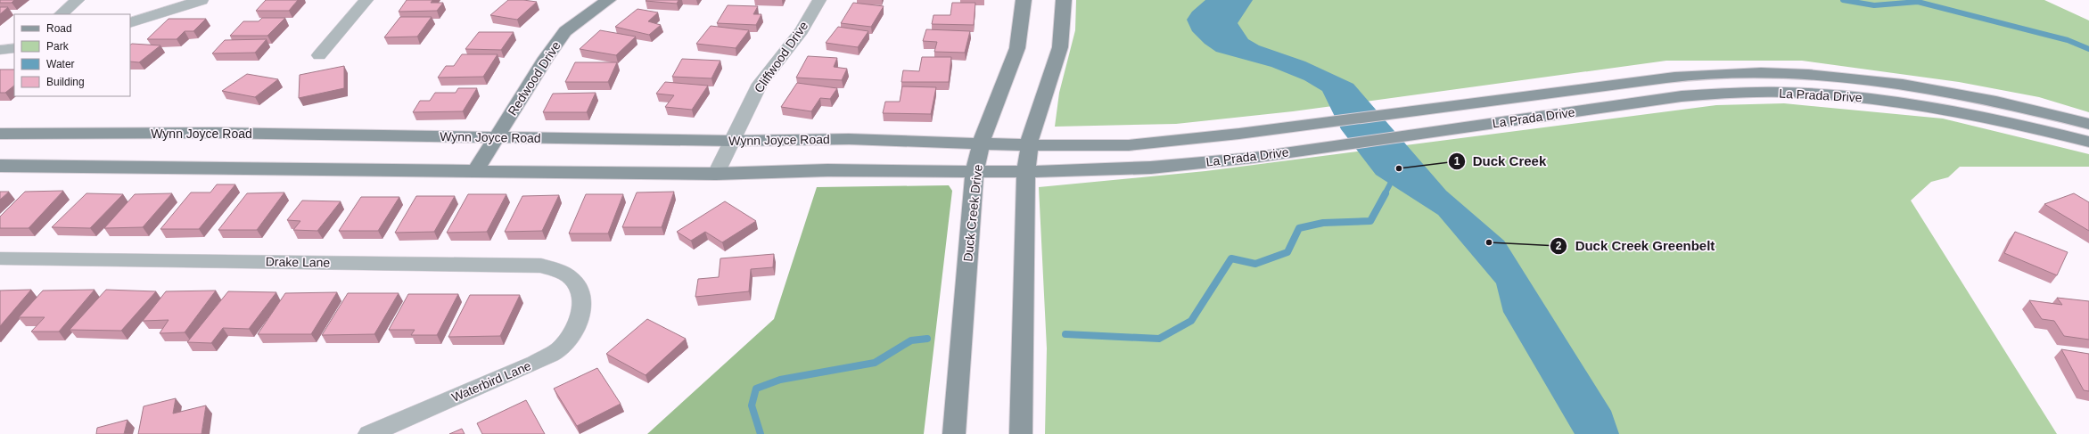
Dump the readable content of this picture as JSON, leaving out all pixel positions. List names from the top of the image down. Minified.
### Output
{"streets":{"main road":["Redwood Drive","La Prada Drive","Wynn Joyce Road","Duck Creek Drive"],"street":["Cliffwood Drive","Drake Lane","Waterbird Lane"]},"crossings":[["Cliffwood Drive","Wynn Joyce Road"],["Redwood Drive","Wynn Joyce Road"],["La Prada Drive","Wynn Joyce Road"],["La Prada Drive","Duck Creek Drive"],["Wynn Joyce Road","Duck Creek Drive"],["Drake Lane","Waterbird Lane"]],"places":["Duck Creek","Duck Creek Greenbelt"],"legend":["Road","Park","Water","Building"]}
